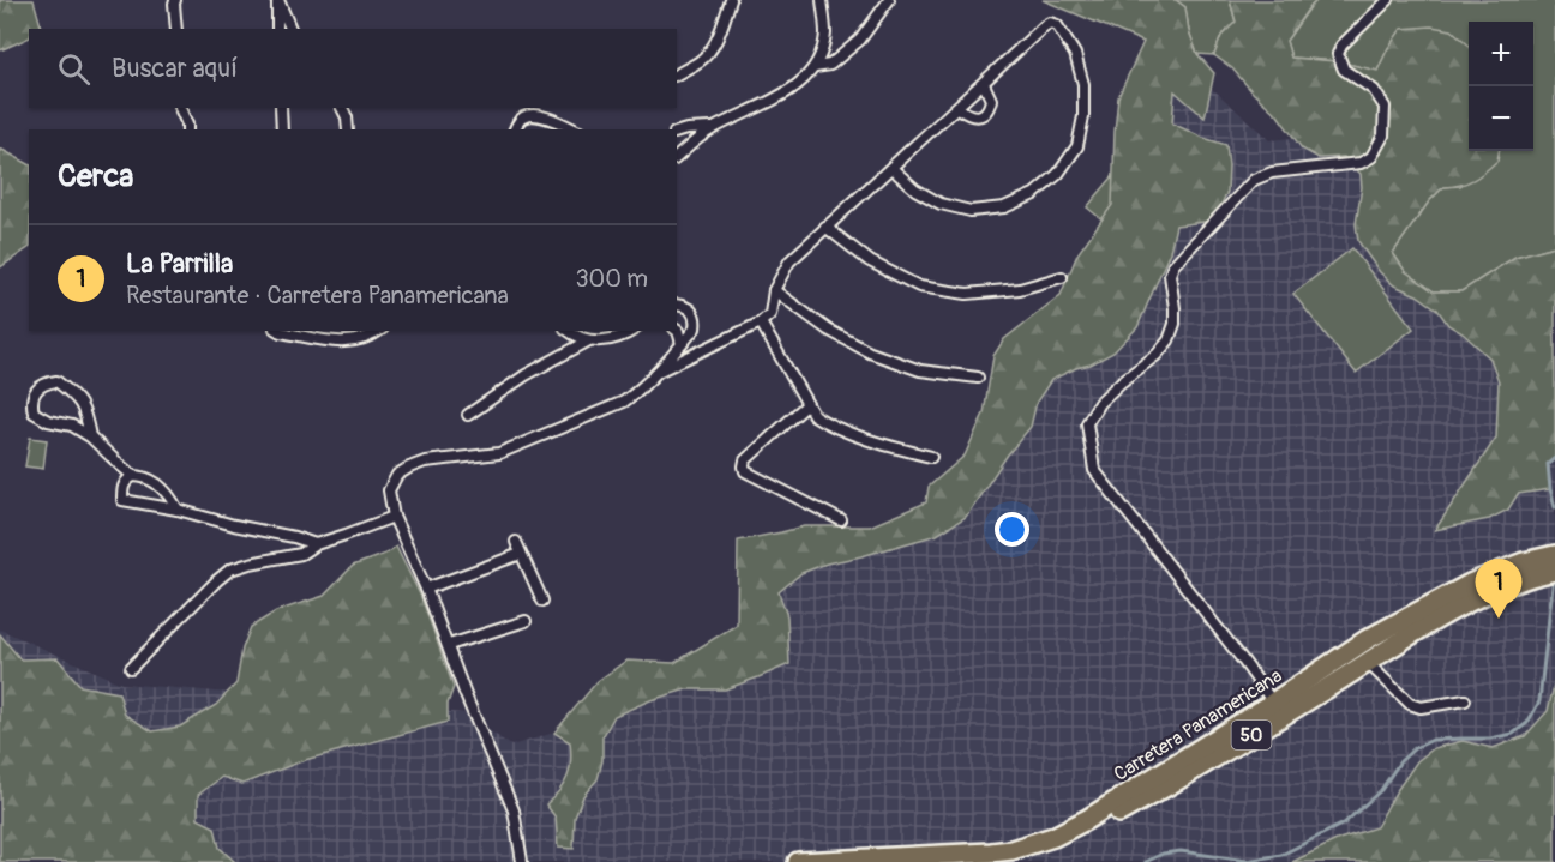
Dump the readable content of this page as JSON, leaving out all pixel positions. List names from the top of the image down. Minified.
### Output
{"streets":{"highway":["Carretera Panamericana","50"]},"page":{"map_buttons":["+","−"],"search":"Buscar aquí","heading":"Cerca","list":[{"mark":"1","name":"La Parrilla","note":"Restaurante · Carretera Panamericana","value":"300 m"}],"pins":"1"}}
